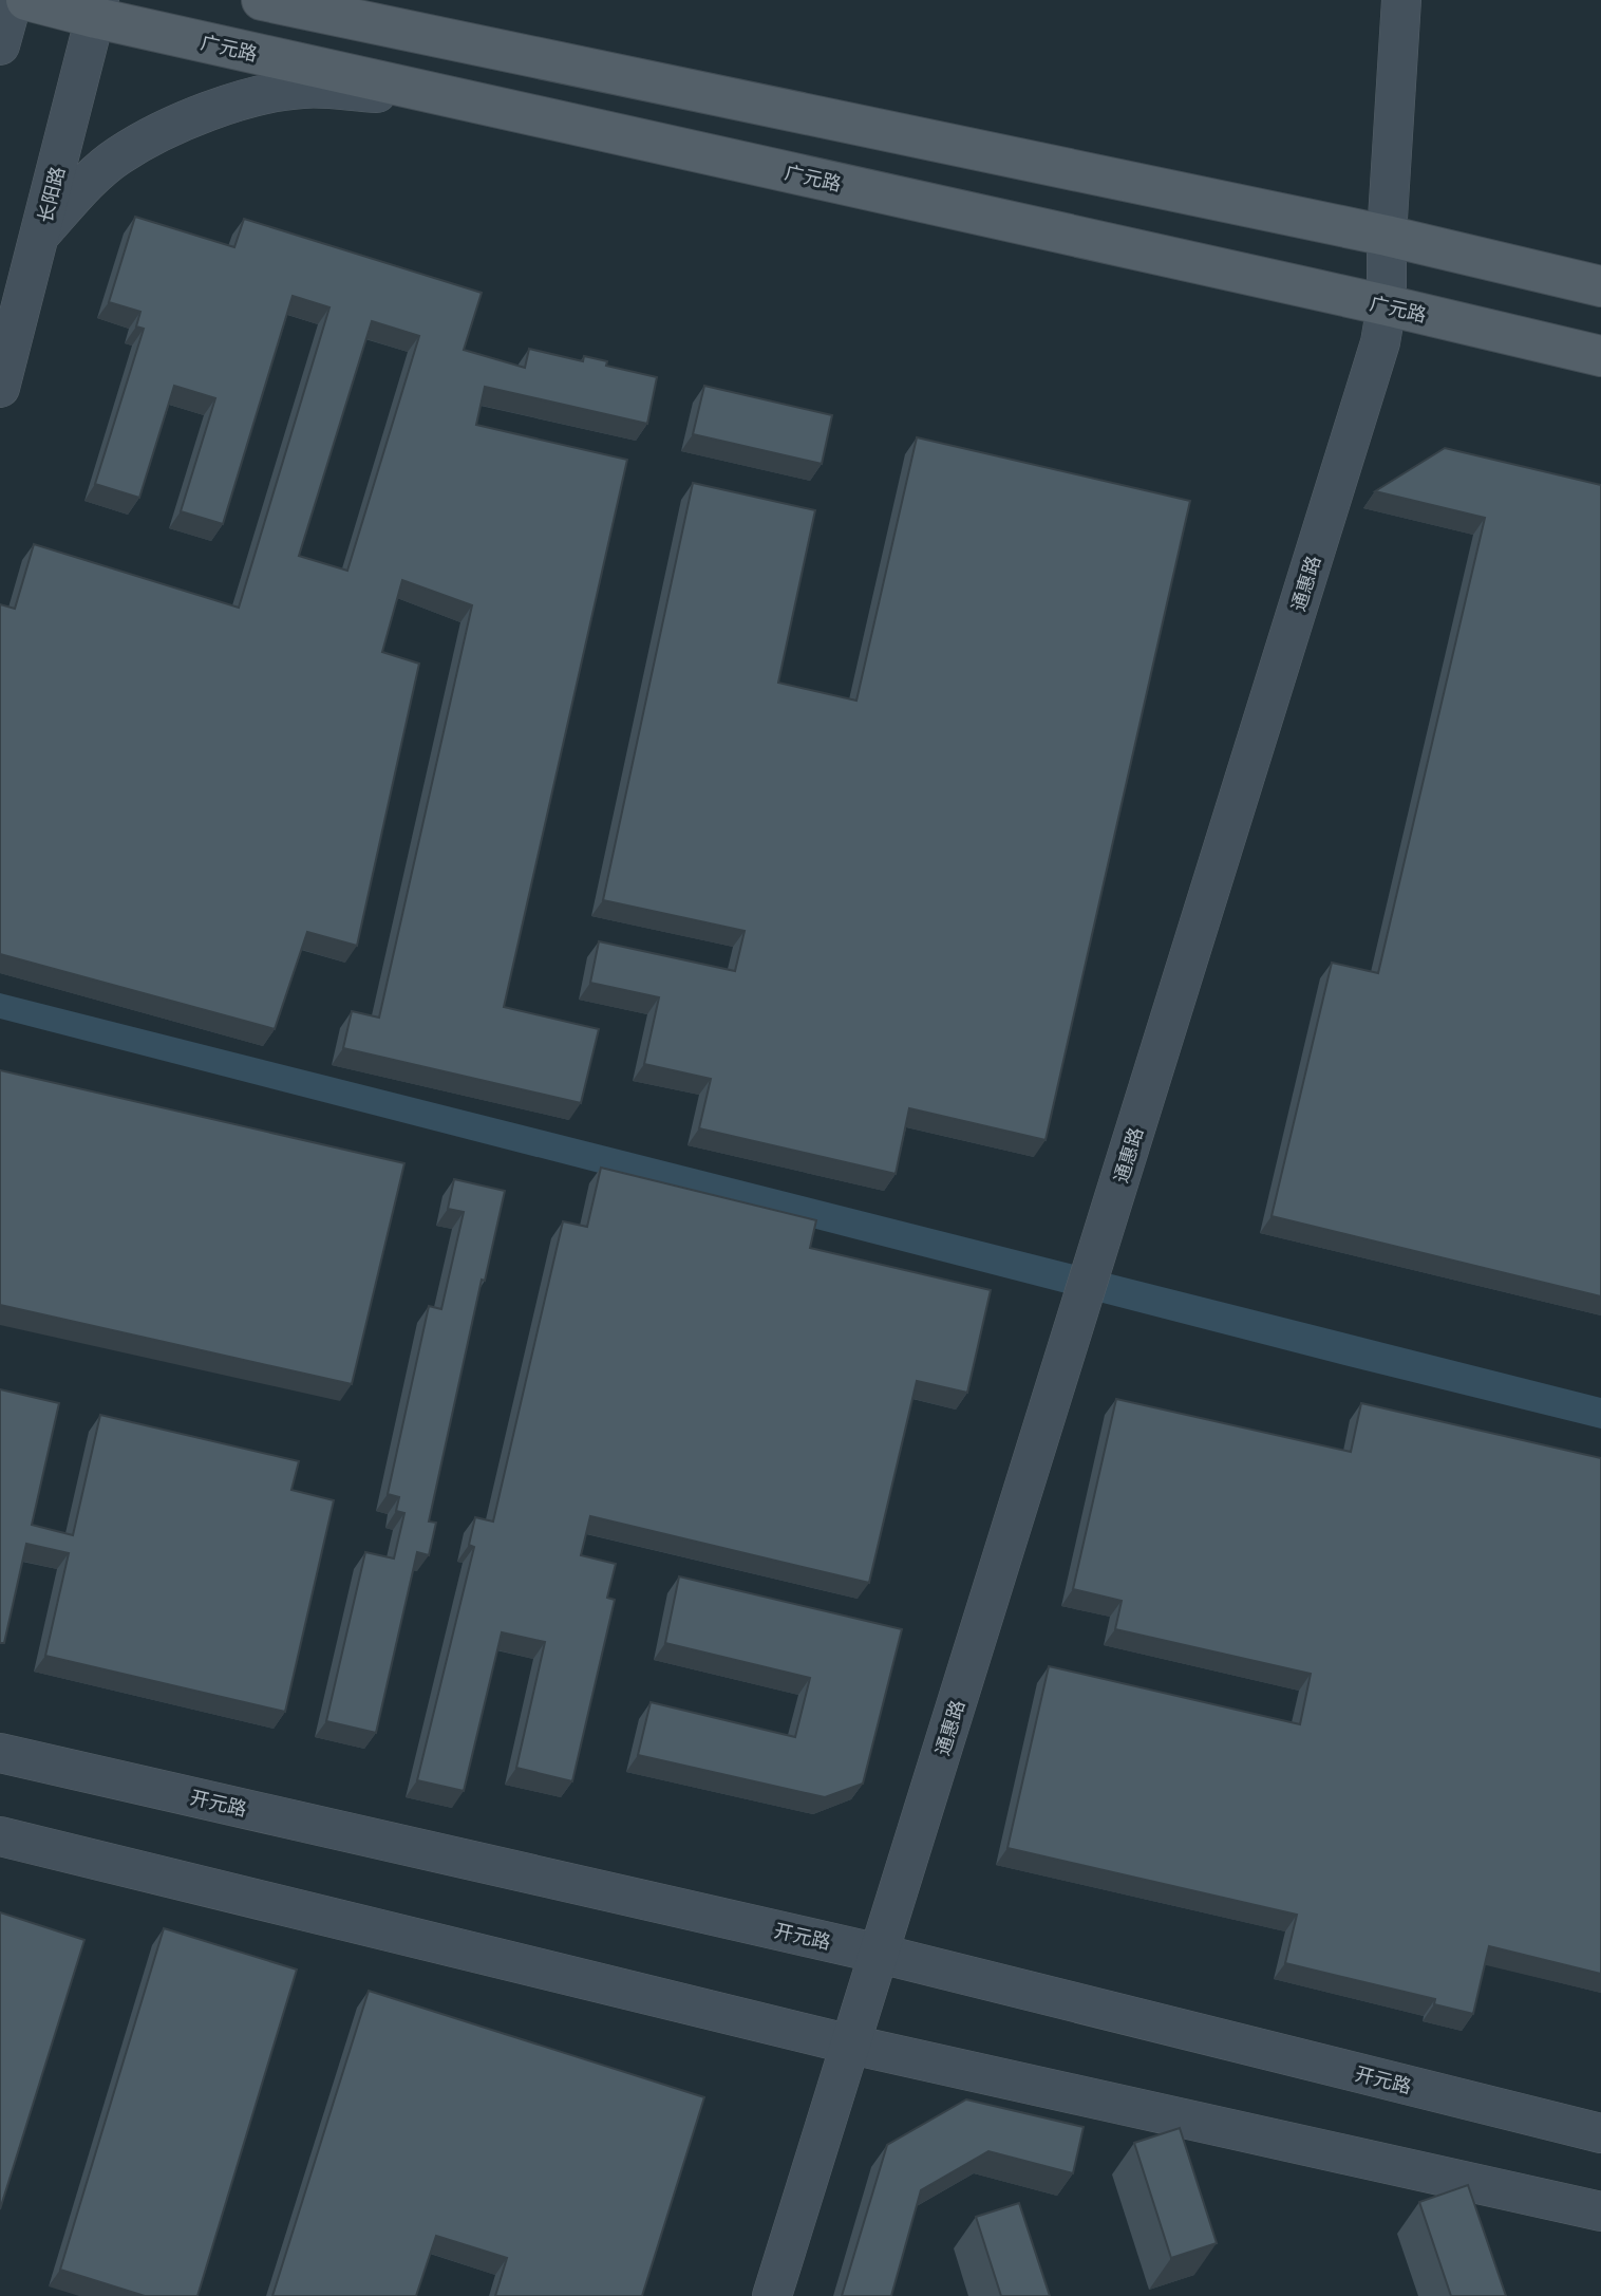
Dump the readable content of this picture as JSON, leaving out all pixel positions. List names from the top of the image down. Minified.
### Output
{"streets":{"main road":["广元路","长阳路","通惠路","开元路"]},"crossings":[["广元路","长阳路"],["广元路","通惠路"],["通惠路","开元路"]]}
